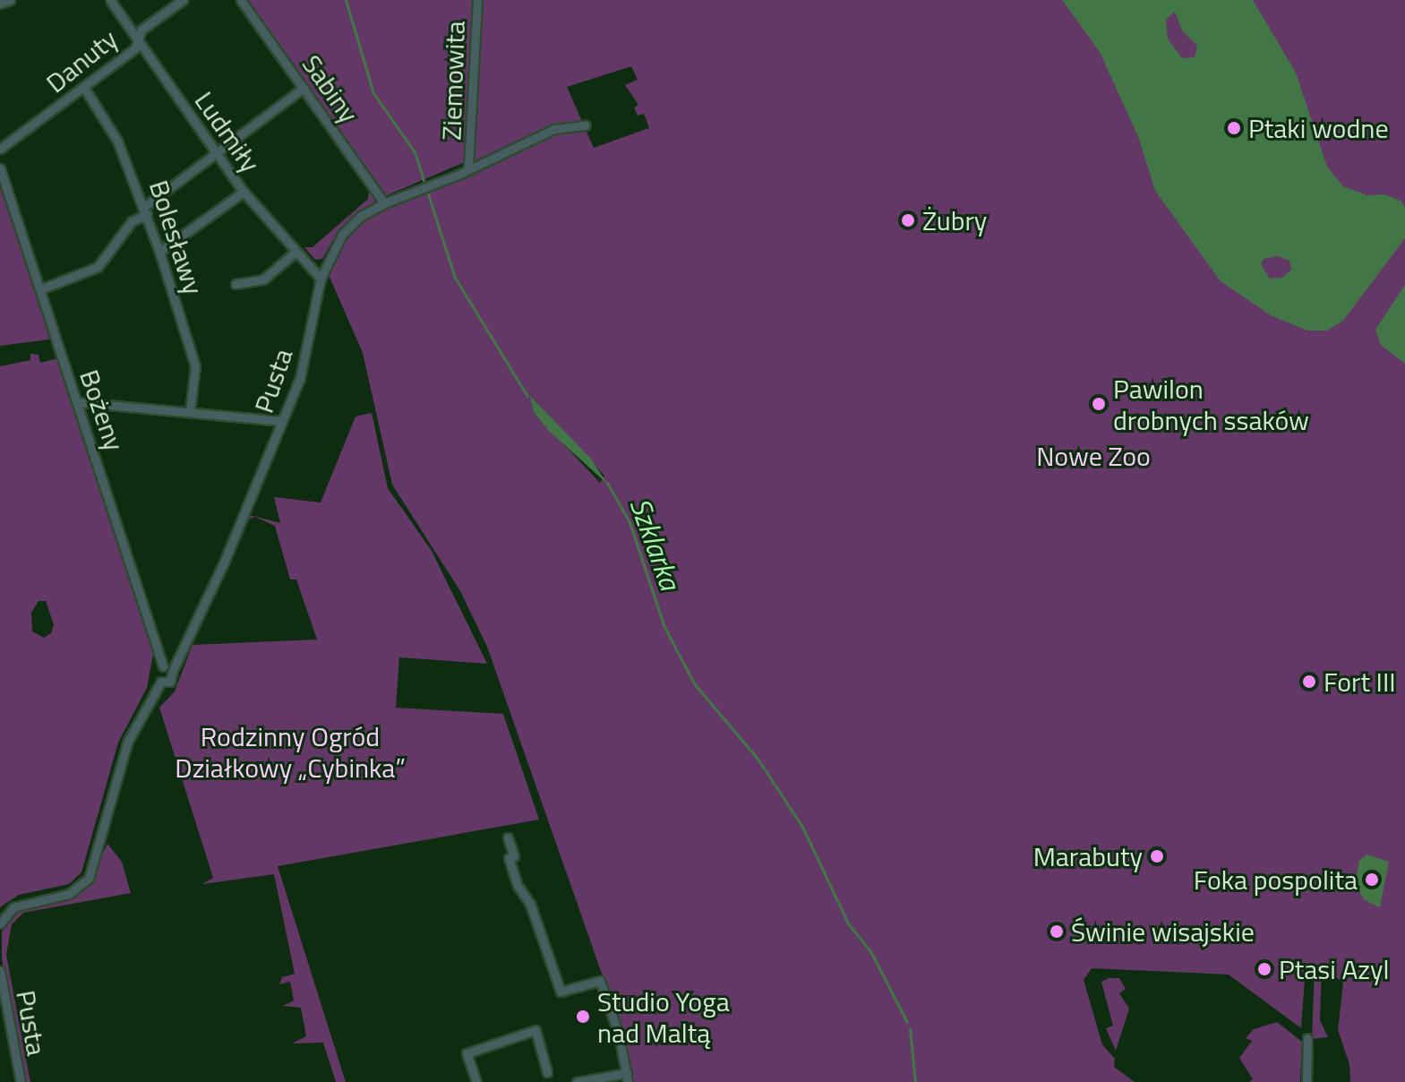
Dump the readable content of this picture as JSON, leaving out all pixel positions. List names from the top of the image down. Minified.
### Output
{"streets":{"street":["Danuty","Ziemowita","Sabiny","Ludmiły","Bolesławy","Pusta","Bożeny"]},"crossings":[["Danuty","Ludmiły"],["Danuty","Bolesławy"],["Ziemowita","Pusta"],["Sabiny","Pusta"],["Ludmiły","Pusta"],["Pusta","Bożeny"]],"water":["Szklarka"],"parks":["Nowe Zoo","Rodzinny Ogród Działkowy „Cybinka”"],"places":["Ptaki wodne","Żubry","Pawilon drobnych ssaków","Fort III","Marabuty","Foka pospolita","Świnie wisajskie","Ptasi Azyl","Studio Yoga nad Maltą"]}
